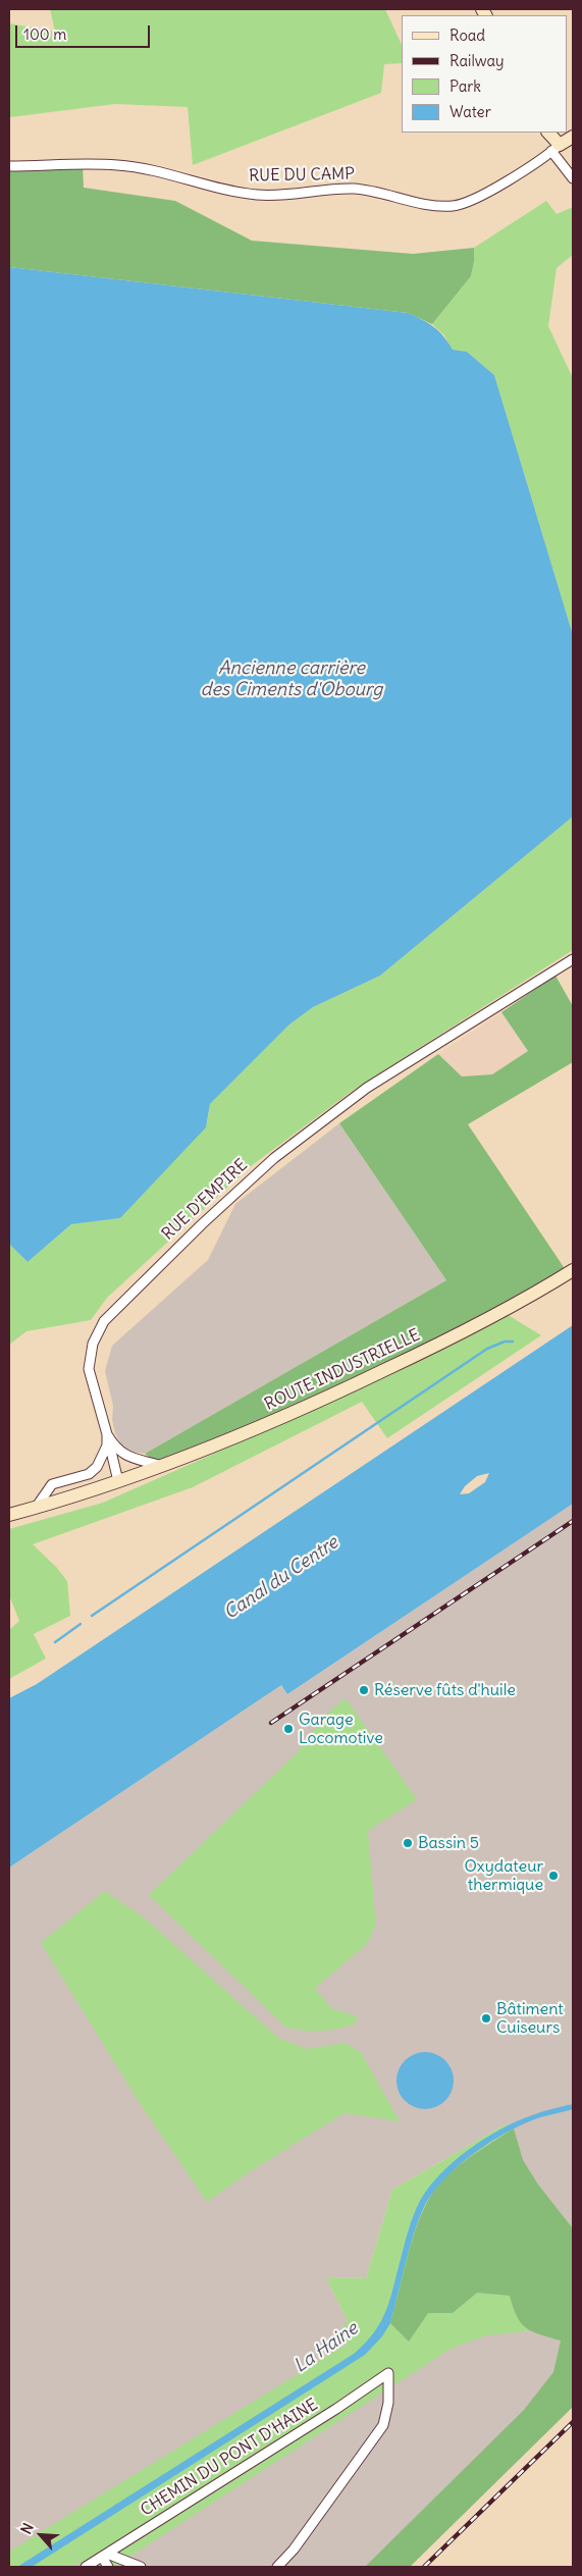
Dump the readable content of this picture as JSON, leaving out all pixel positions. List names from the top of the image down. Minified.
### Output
{"streets":{"main road":["ROUTE INDUSTRIELLE"],"street":["RUE DU CAMP","RUE D'EMPIRE","CHEMIN DU PONT D'HAINE"]},"crossings":[["RUE D'EMPIRE","ROUTE INDUSTRIELLE"]],"water":["Ancienne carrière des Ciments d'Obourg","Canal du Centre","La Haine"],"places":["Réserve fûts d'huile","Garage Locomotive","Bassin 5","Oxydateur thermique","Bâtiment Cuiseurs"],"legend":["Road","Railway","Park","Water"],"scale_bar":"100 m","north":"top left"}
